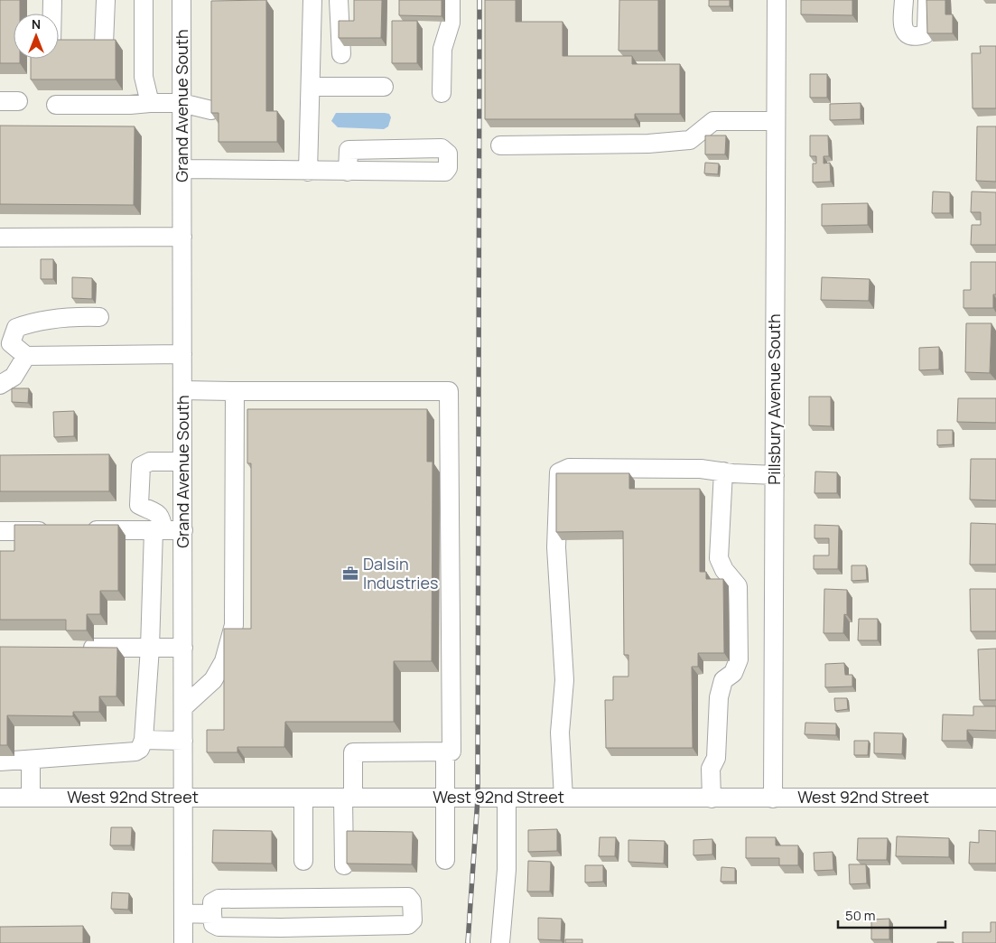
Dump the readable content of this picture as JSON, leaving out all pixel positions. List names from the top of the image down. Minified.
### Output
{"streets":{"street":["Grand Avenue South","Pillsbury Avenue South","West 92nd Street"]},"crossings":[["Grand Avenue South","West 92nd Street"],["Pillsbury Avenue South","West 92nd Street"]],"places":{"office":["Dalsin Industries"]},"scale_bar":"50 m","north":"top"}
